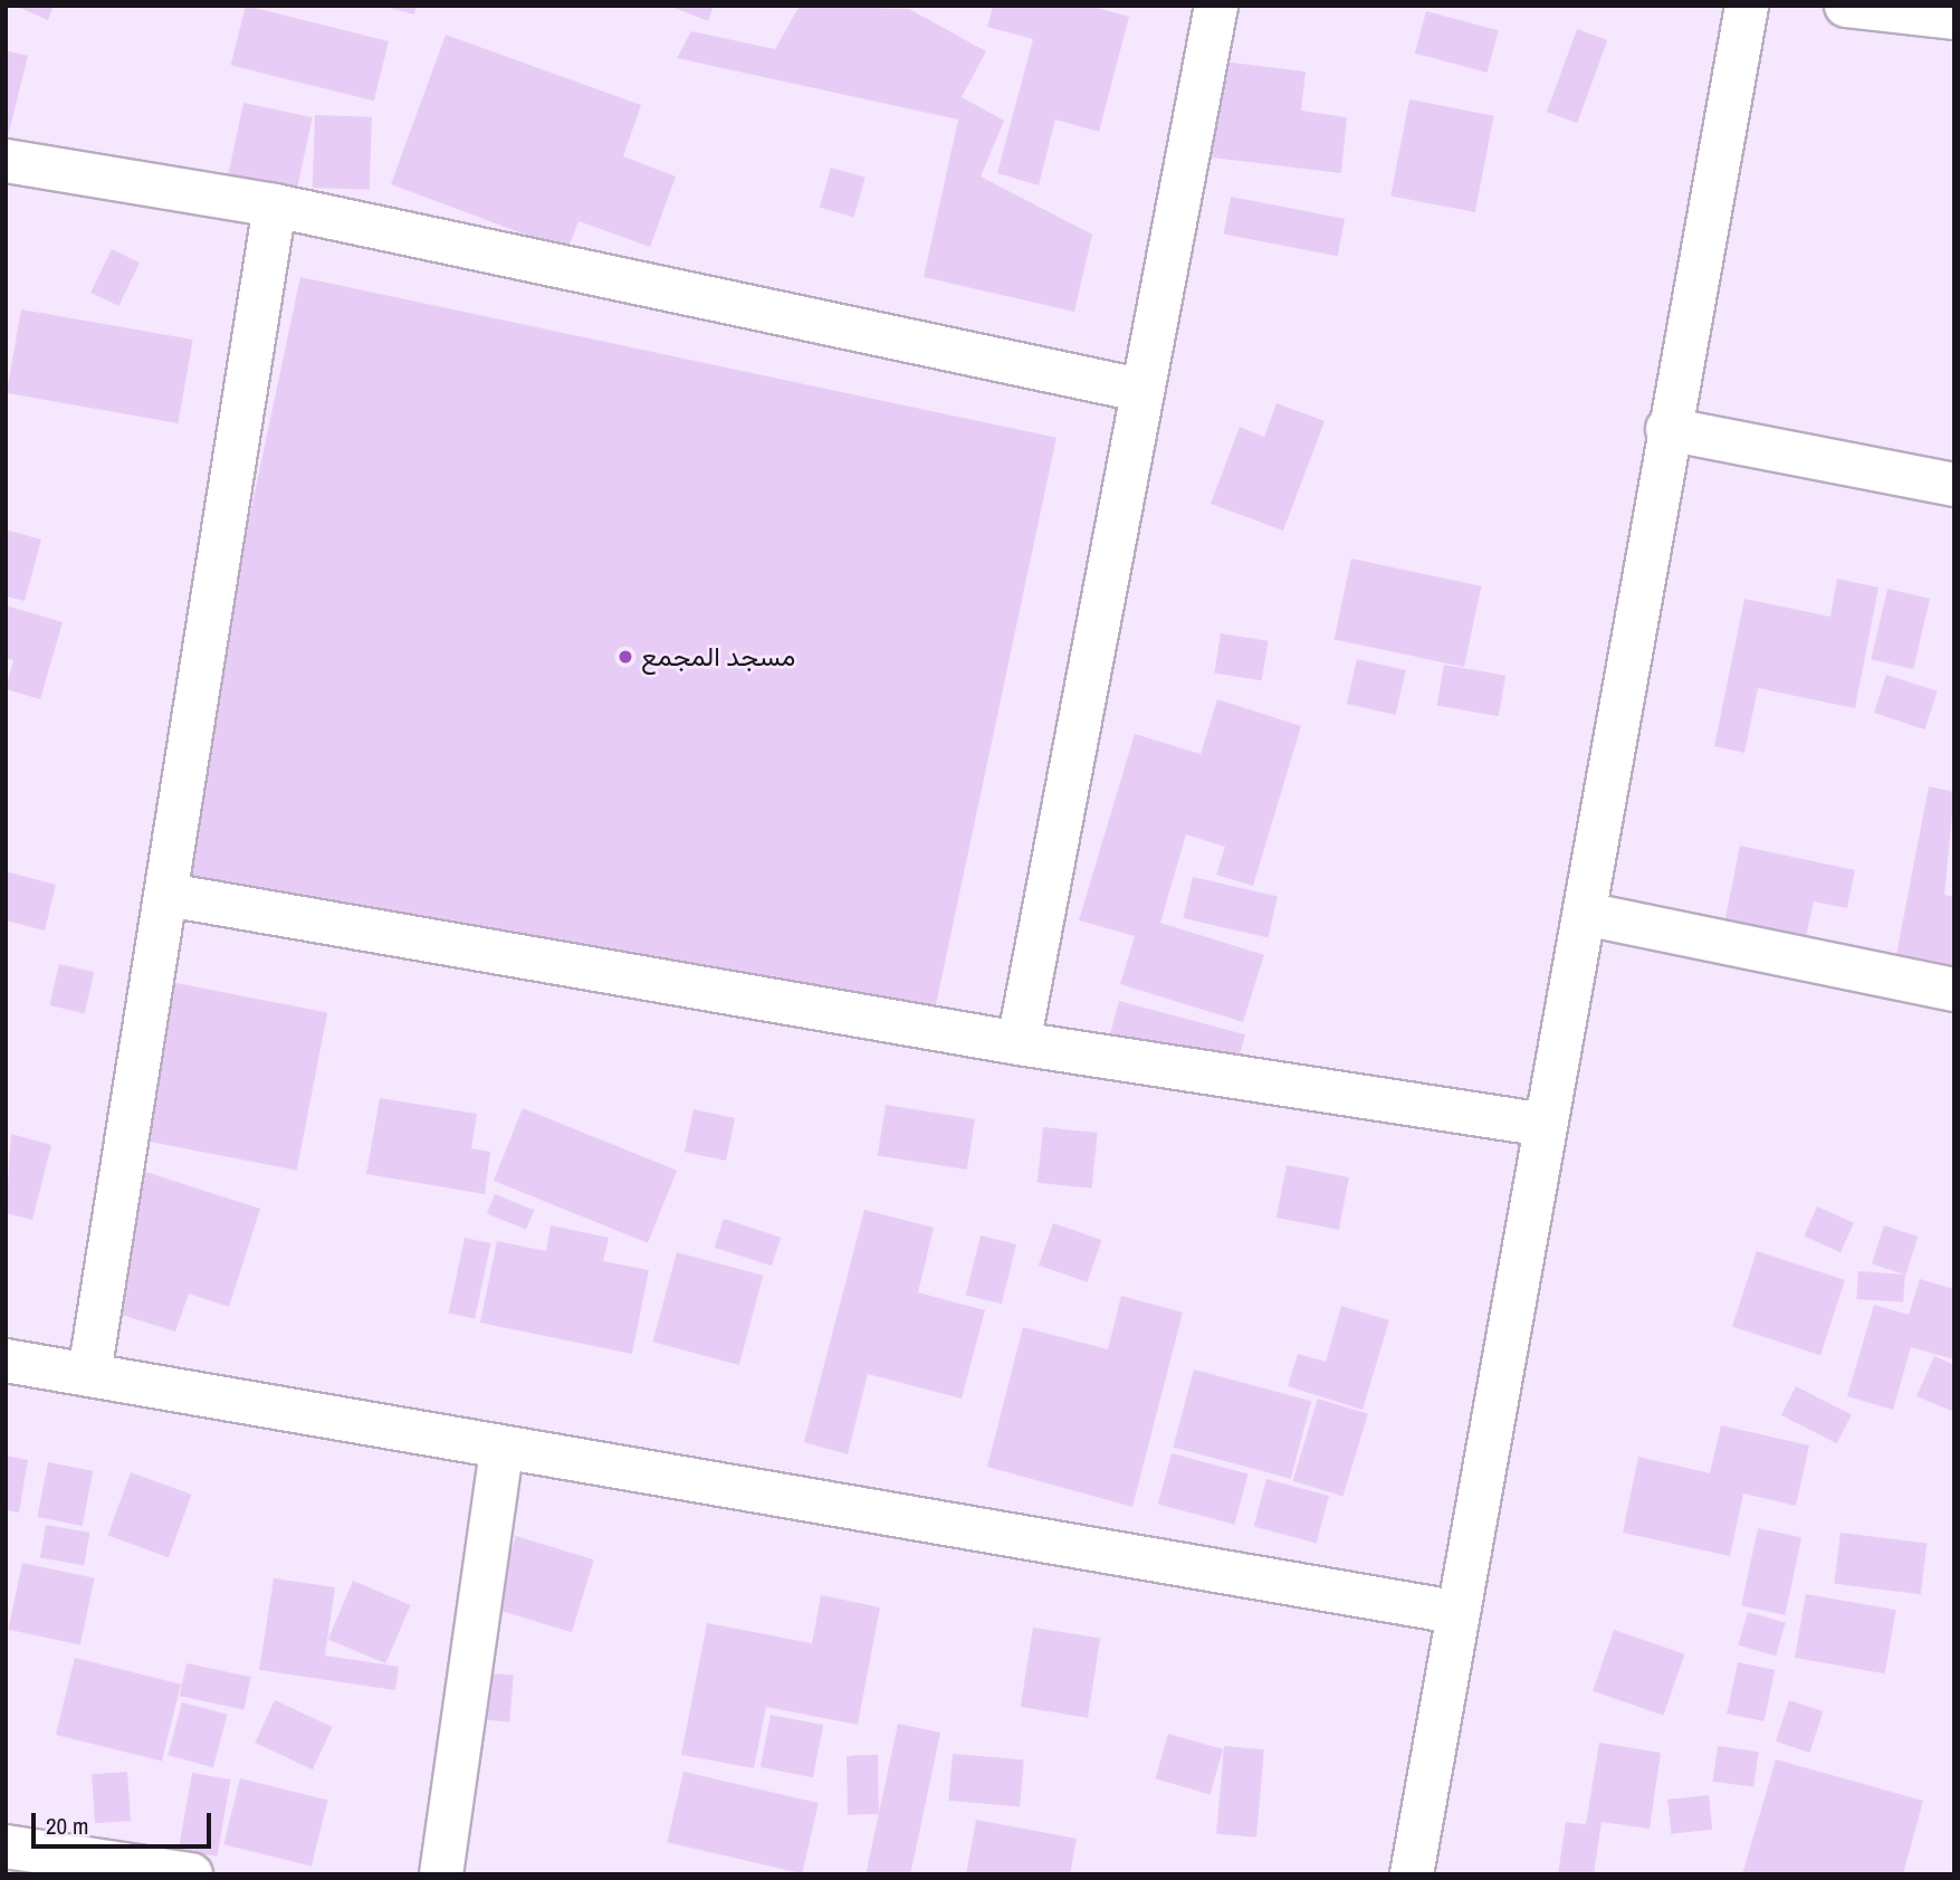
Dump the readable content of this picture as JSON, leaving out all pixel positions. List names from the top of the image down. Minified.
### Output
{"places":["مسجد المجمع"],"scale_bar":"20 m"}
